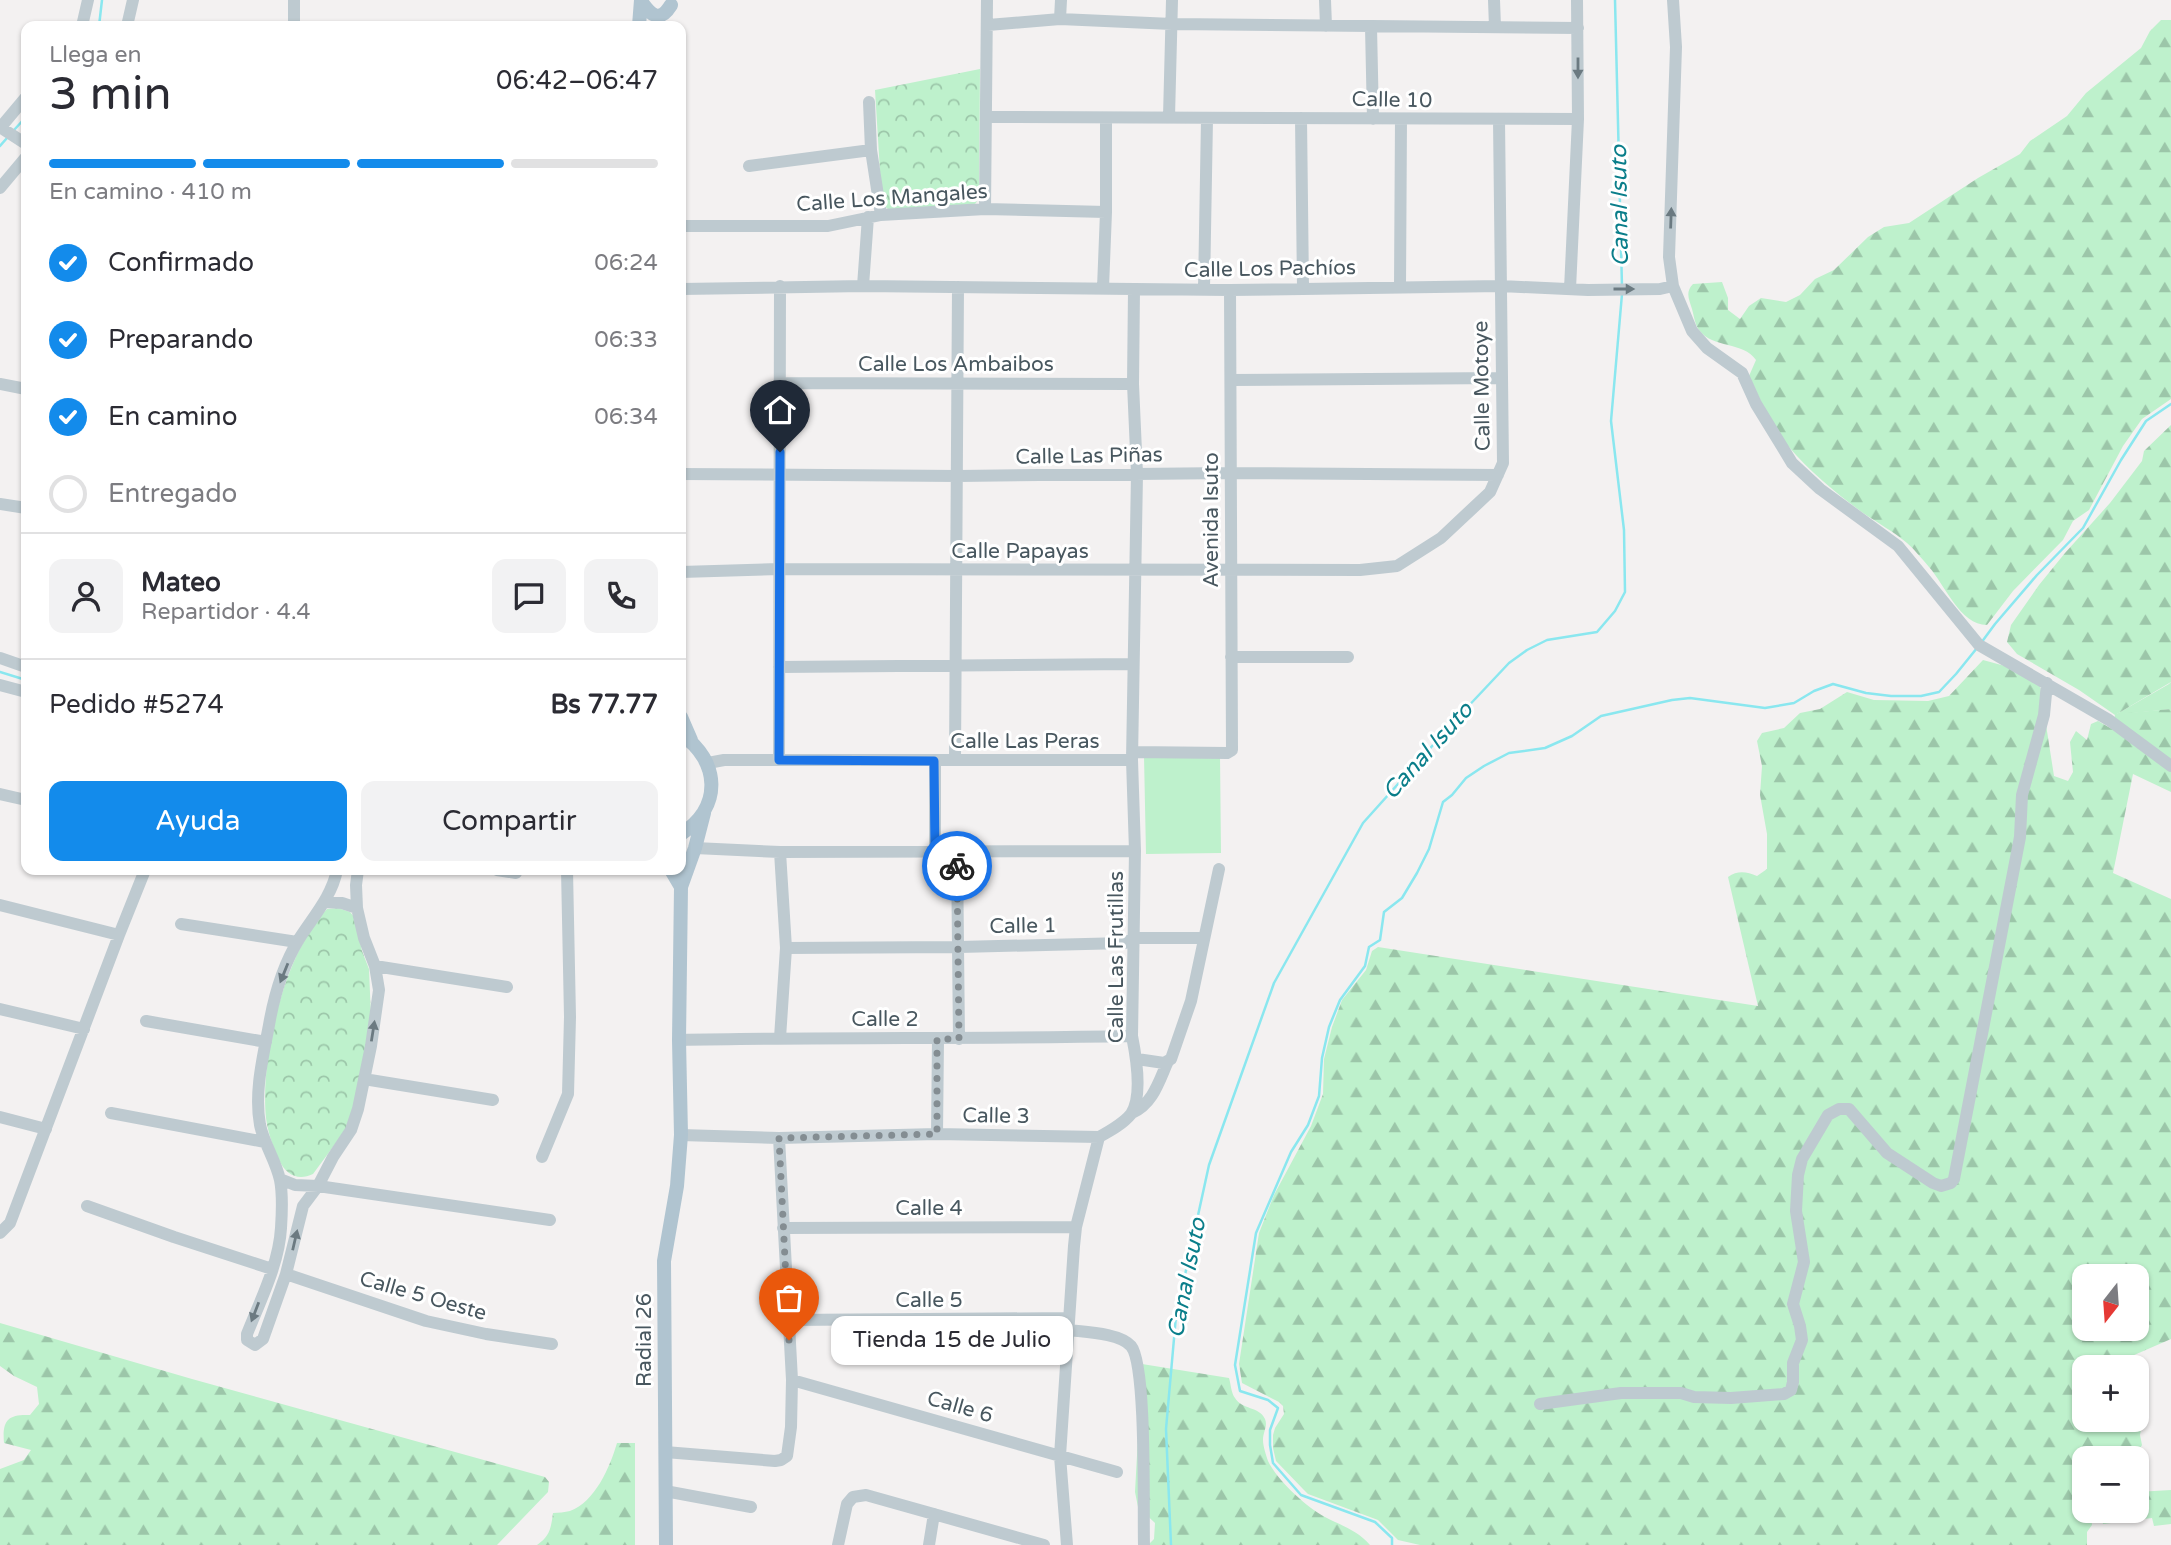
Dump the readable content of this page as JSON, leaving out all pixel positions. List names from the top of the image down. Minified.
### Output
{"streets":{"main road":["Radial 26"],"street":["Calle 10","Calle Los Mangales","Calle Los Pachíos","Calle Los Ambaibos","Calle Motoye","Calle Las Piñas","Avenida Isuto","Calle Papayas","Calle Las Peras","Calle 1","Calle Las Frutillas","Calle 2","Calle 3","Calle 4","Calle 5 Oeste","Calle 5","Calle 6"]},"crossings":[["Calle 10","Calle Motoye"],["Calle Los Pachíos","Calle Motoye"],["Calle Los Pachíos","Avenida Isuto"],["Calle Los Pachíos","Calle Las Frutillas"],["Calle Los Ambaibos","Calle Las Frutillas"],["Calle Motoye","Calle Las Piñas"],["Calle Motoye","Calle Papayas"],["Calle Las Piñas","Avenida Isuto"],["Calle Las Piñas","Calle Las Frutillas"],["Avenida Isuto","Calle Papayas"],["Avenida Isuto","Calle Las Peras"],["Calle Papayas","Calle Las Frutillas"],["Calle Las Peras","Calle Las Frutillas"],["Calle 1","Calle Las Frutillas"],["Calle Las Frutillas","Calle 2"],["Calle 2","Radial 26"],["Calle 3","Radial 26"]],"water":["Canal Isuto"],"places":["Tienda 15 de Julio"],"north":"bottom","page":{"heading":["3 min","Llega en","06:42–06:47"],"panel":["Mateo","Repartidor · 4.4","Pedido #5274","Bs 77.77"],"bar":"En camino · 410 m","list":[["Confirmado","06:24"],["Preparando","06:33"],["En camino","06:34"],"Entregado"],"buttons":["Ayuda","Compartir"],"map_buttons":["+","−"],"bubble":"Tienda 15 de Julio"}}
